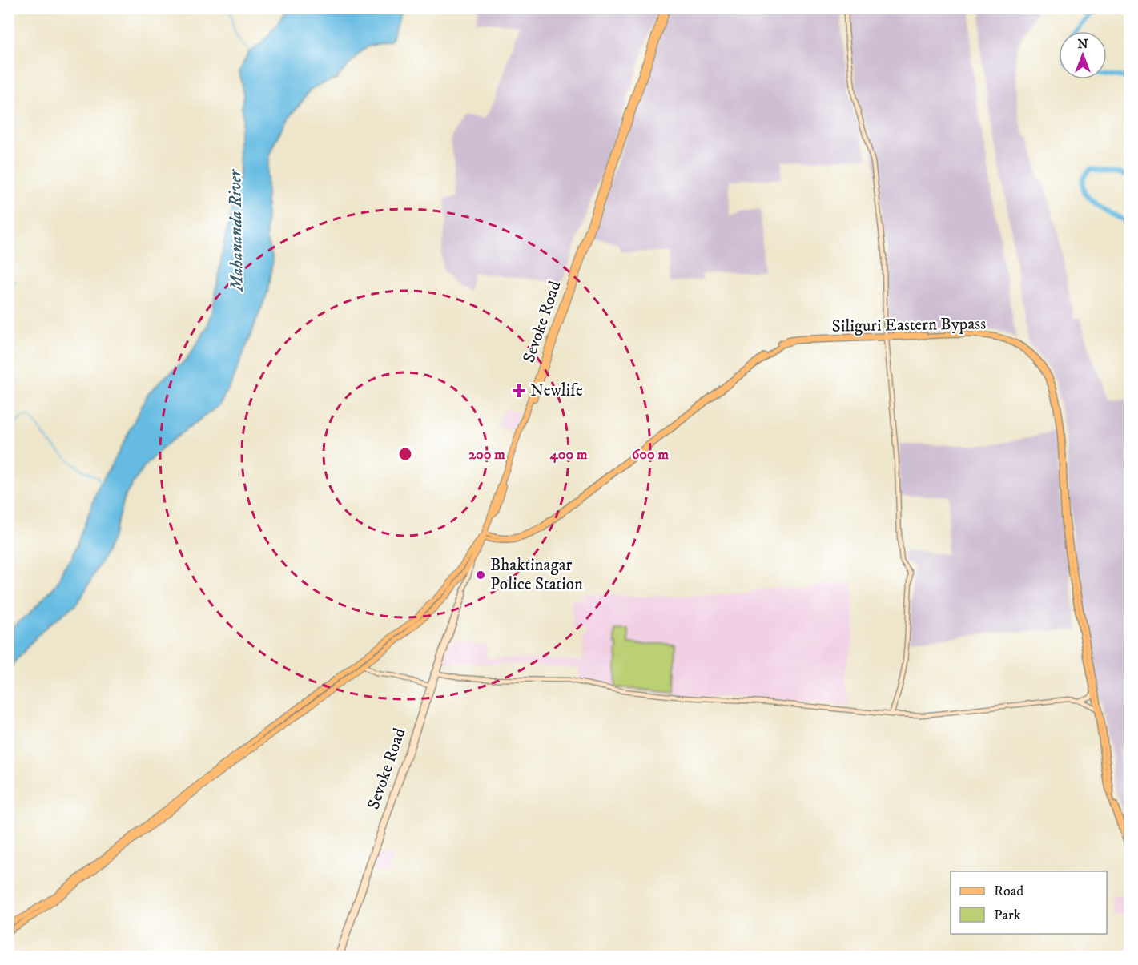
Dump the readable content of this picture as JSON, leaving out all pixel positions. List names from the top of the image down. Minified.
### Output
{"streets":{"highway":["Sevoke Road"],"main road":["Siliguri Eastern Bypass"]},"water":["Mahananda River"],"places":{"health":["Newlife"],"other":["Bhaktinagar Police Station"]},"legend":["Road","Park"],"north":"top","rings":["200 m","400 m","600 m"]}
